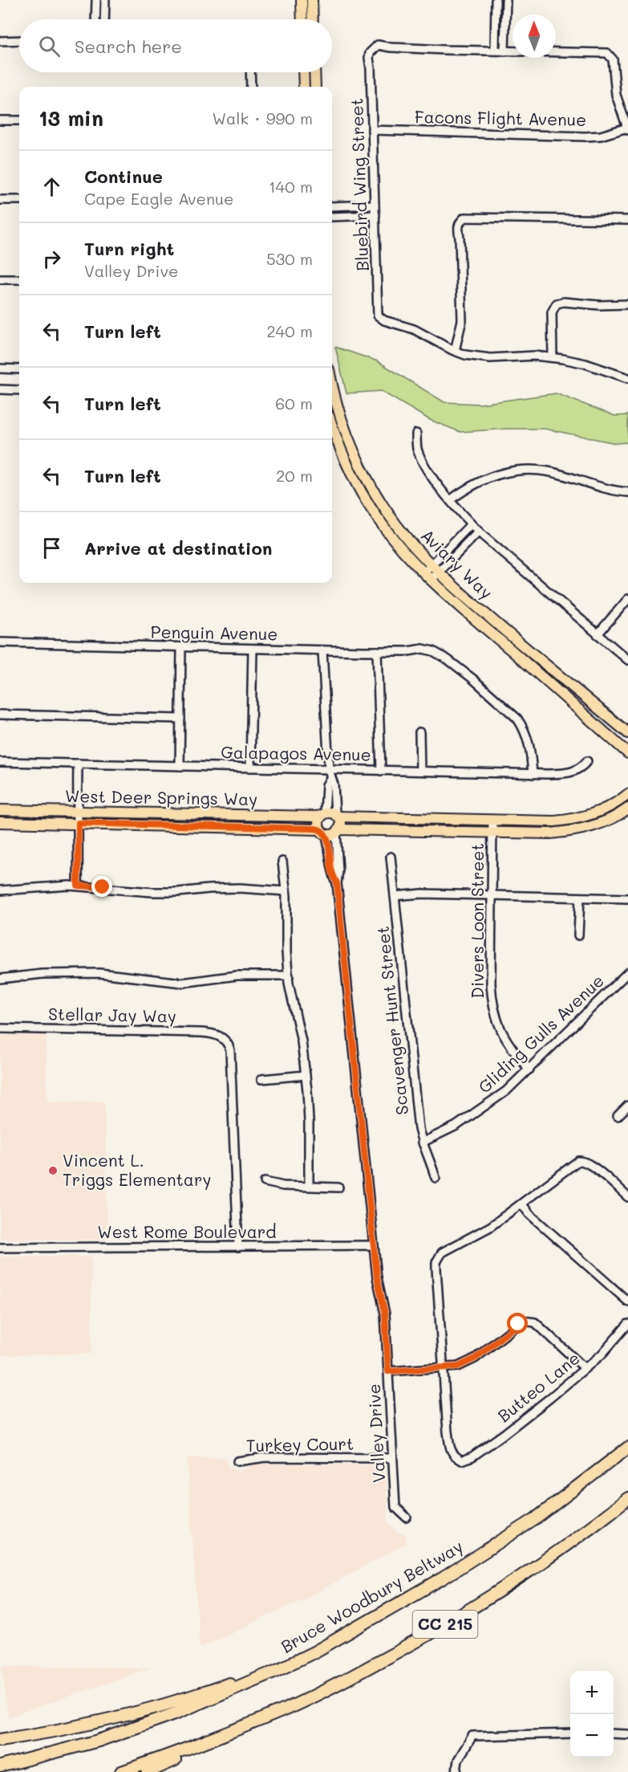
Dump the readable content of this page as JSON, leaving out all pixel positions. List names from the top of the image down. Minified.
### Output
{"streets":{"highway":["Bruce Woodbury Beltway","CC 215"],"main road":["Aviary Way","West Deer Springs Way"],"street":["Facons Flight Avenue","Bluebird Wing Street","Penguin Avenue","Galapagos Avenue","Divers Loon Street","Stellar Jay Way","Scavenger Hunt Street","Gliding Gulls Avenue","West Rome Boulevard","Butteo Lane","Valley Drive","Turkey Court"]},"crossings":[["Facons Flight Avenue","Bluebird Wing Street"],["Penguin Avenue","Galapagos Avenue"],["West Deer Springs Way","Divers Loon Street"],["West Deer Springs Way","Valley Drive"],["Divers Loon Street","Gliding Gulls Avenue"],["Stellar Jay Way","West Rome Boulevard"],["Scavenger Hunt Street","Gliding Gulls Avenue"],["West Rome Boulevard","Valley Drive"],["Valley Drive","Turkey Court"]],"places":["Vincent L. Triggs Elementary"],"north":"top","page":{"search":"Search here","heading":["13 min","Walk · 990 m"],"list":[["Continue","Cape Eagle Avenue","140 m"],["Turn right","Valley Drive","530 m"],["Turn left","240 m"],["Turn left","60 m"],["Turn left","20 m"],"Arrive at destination"],"map_buttons":["+","−"]}}
